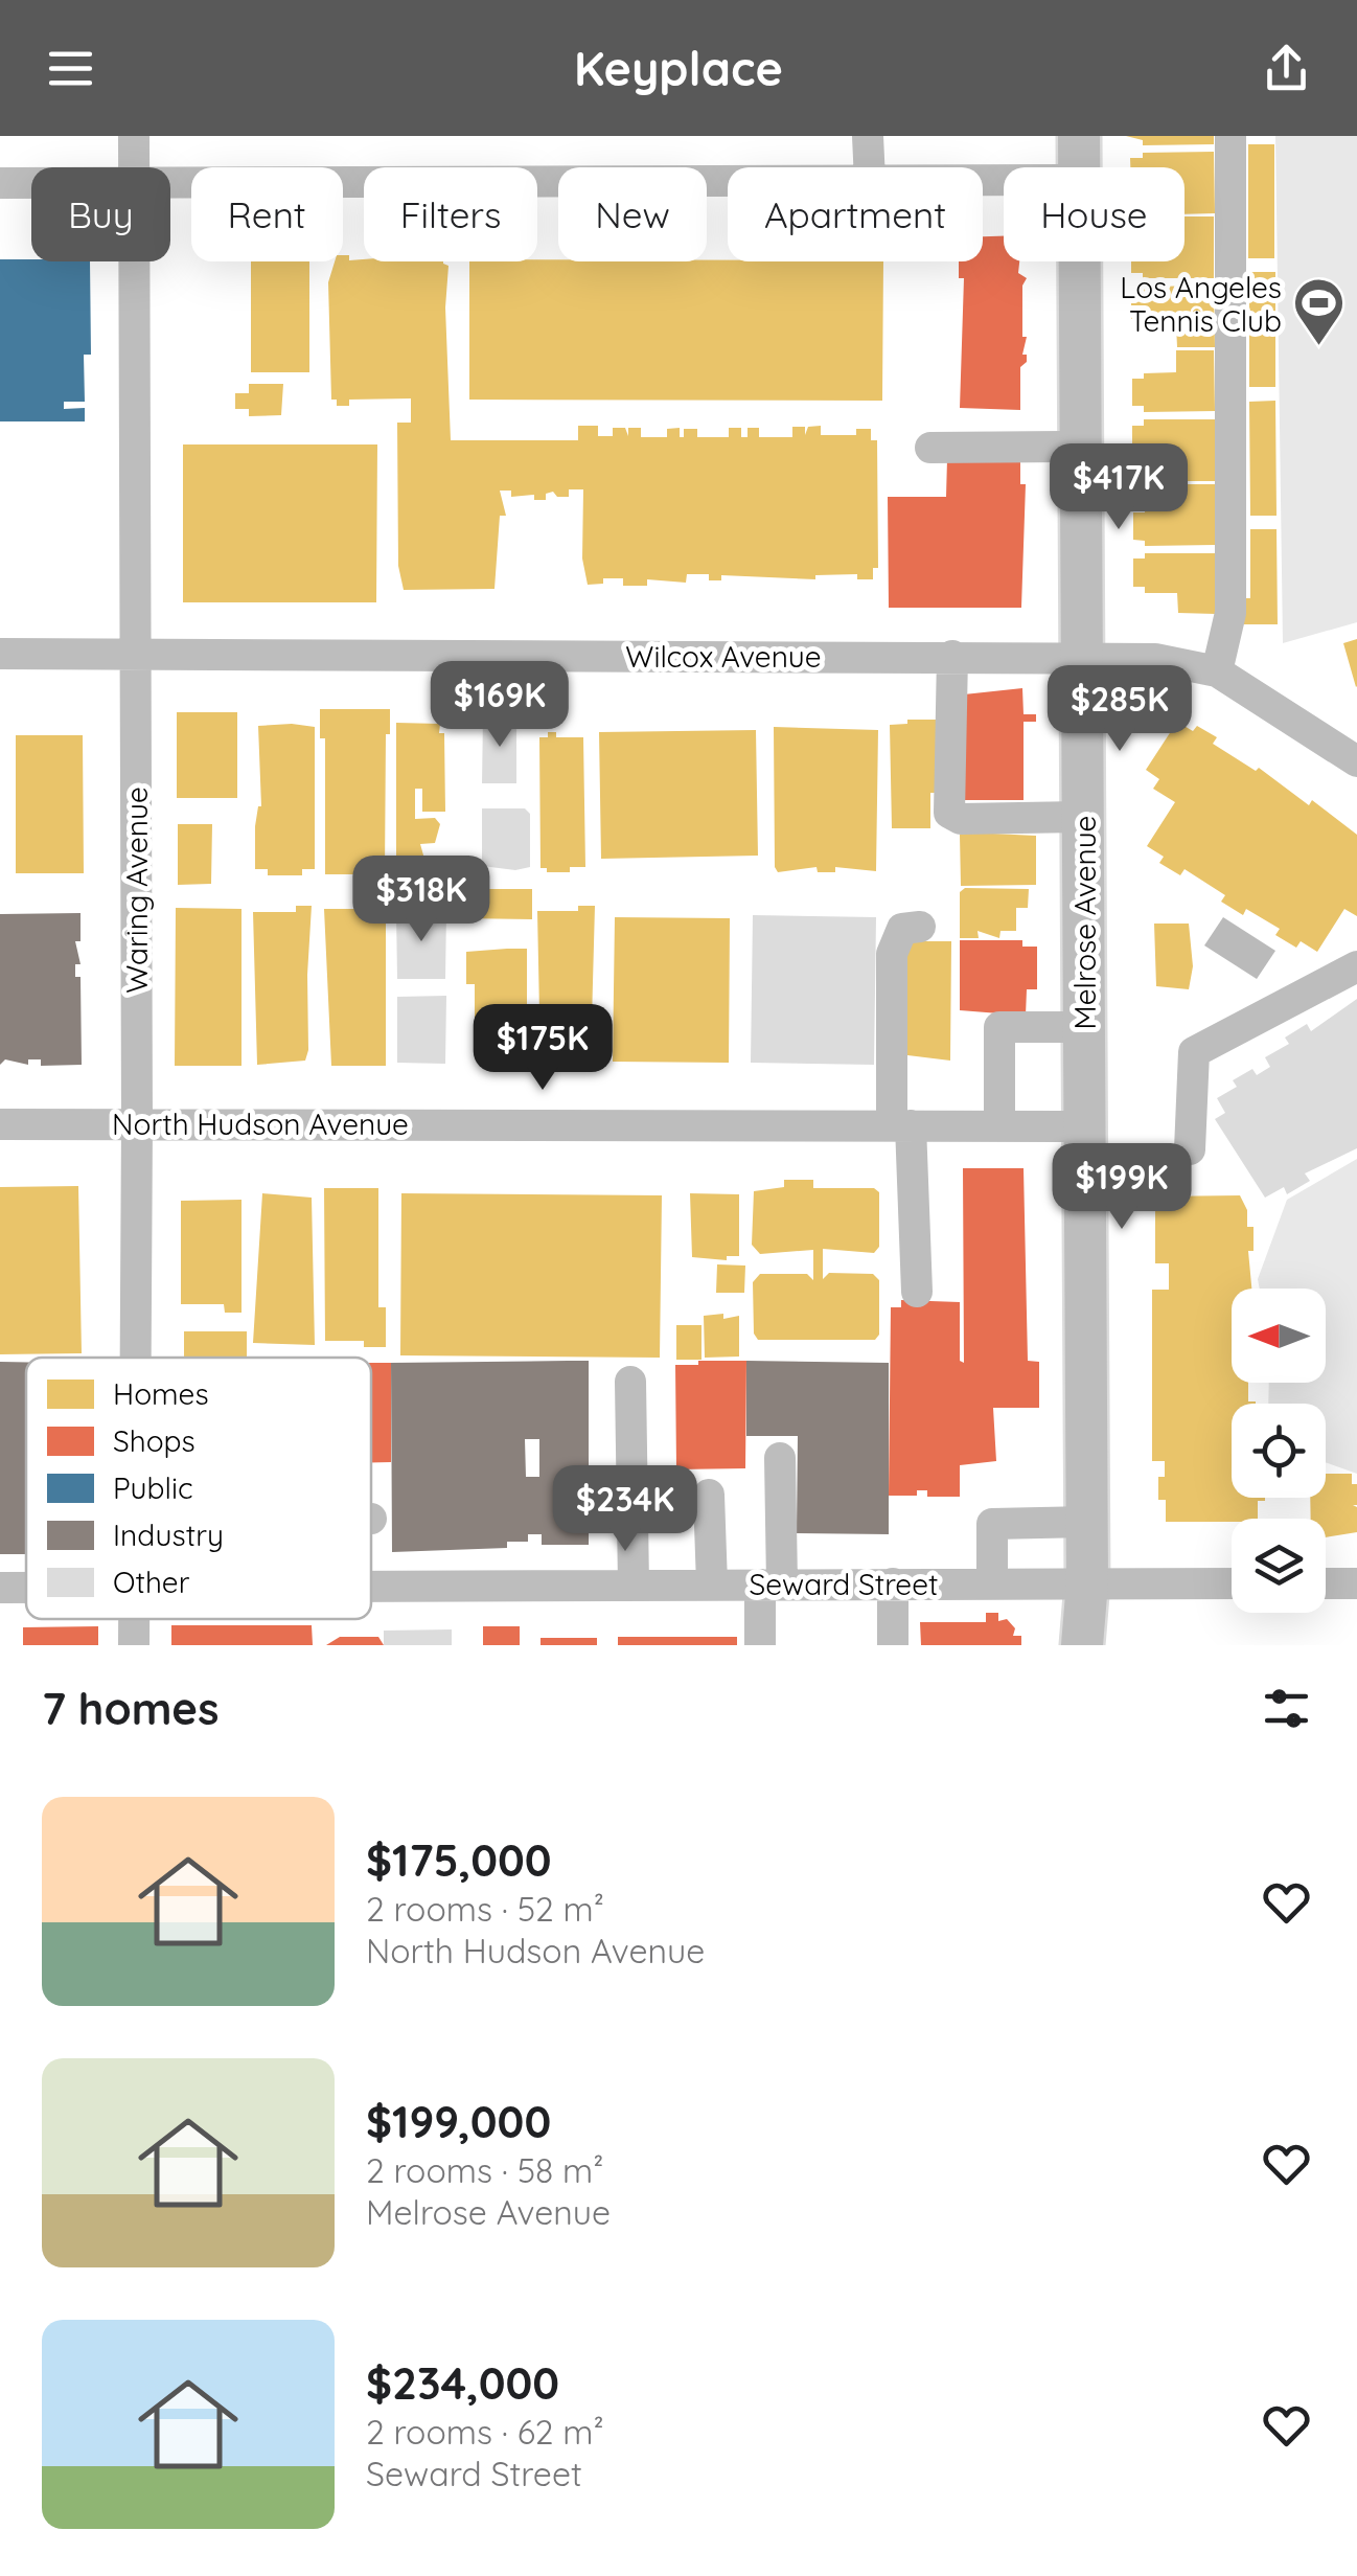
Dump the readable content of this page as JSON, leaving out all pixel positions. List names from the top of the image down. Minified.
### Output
{"streets":{"main road":["Melrose Avenue"],"street":["Wilcox Avenue","Waring Avenue","North Hudson Avenue","Seward Street"]},"crossings":[["Wilcox Avenue","Waring Avenue"],["Wilcox Avenue","Melrose Avenue"],["Waring Avenue","North Hudson Avenue"],["Melrose Avenue","North Hudson Avenue"],["Melrose Avenue","Seward Street"]],"places":{"sports":["Los Angeles Tennis Club"]},"legend":["Homes","Shops","Public","Industry","Other"],"north":"left","page":{"header":"Keyplace","chip":["Buy","Rent","Filters","New","Apartment","House"],"price":["$417K","$169K","$285K","$318K","$175K","$199K","$234K"],"heading":"7 homes","list":[{"name":"$175,000","note":"2 rooms · 52 m² · North Hudson Avenue"},{"name":"$199,000","note":"2 rooms · 58 m² · Melrose Avenue"},{"name":"$234,000","note":"2 rooms · 62 m² · Seward Street"}]}}
